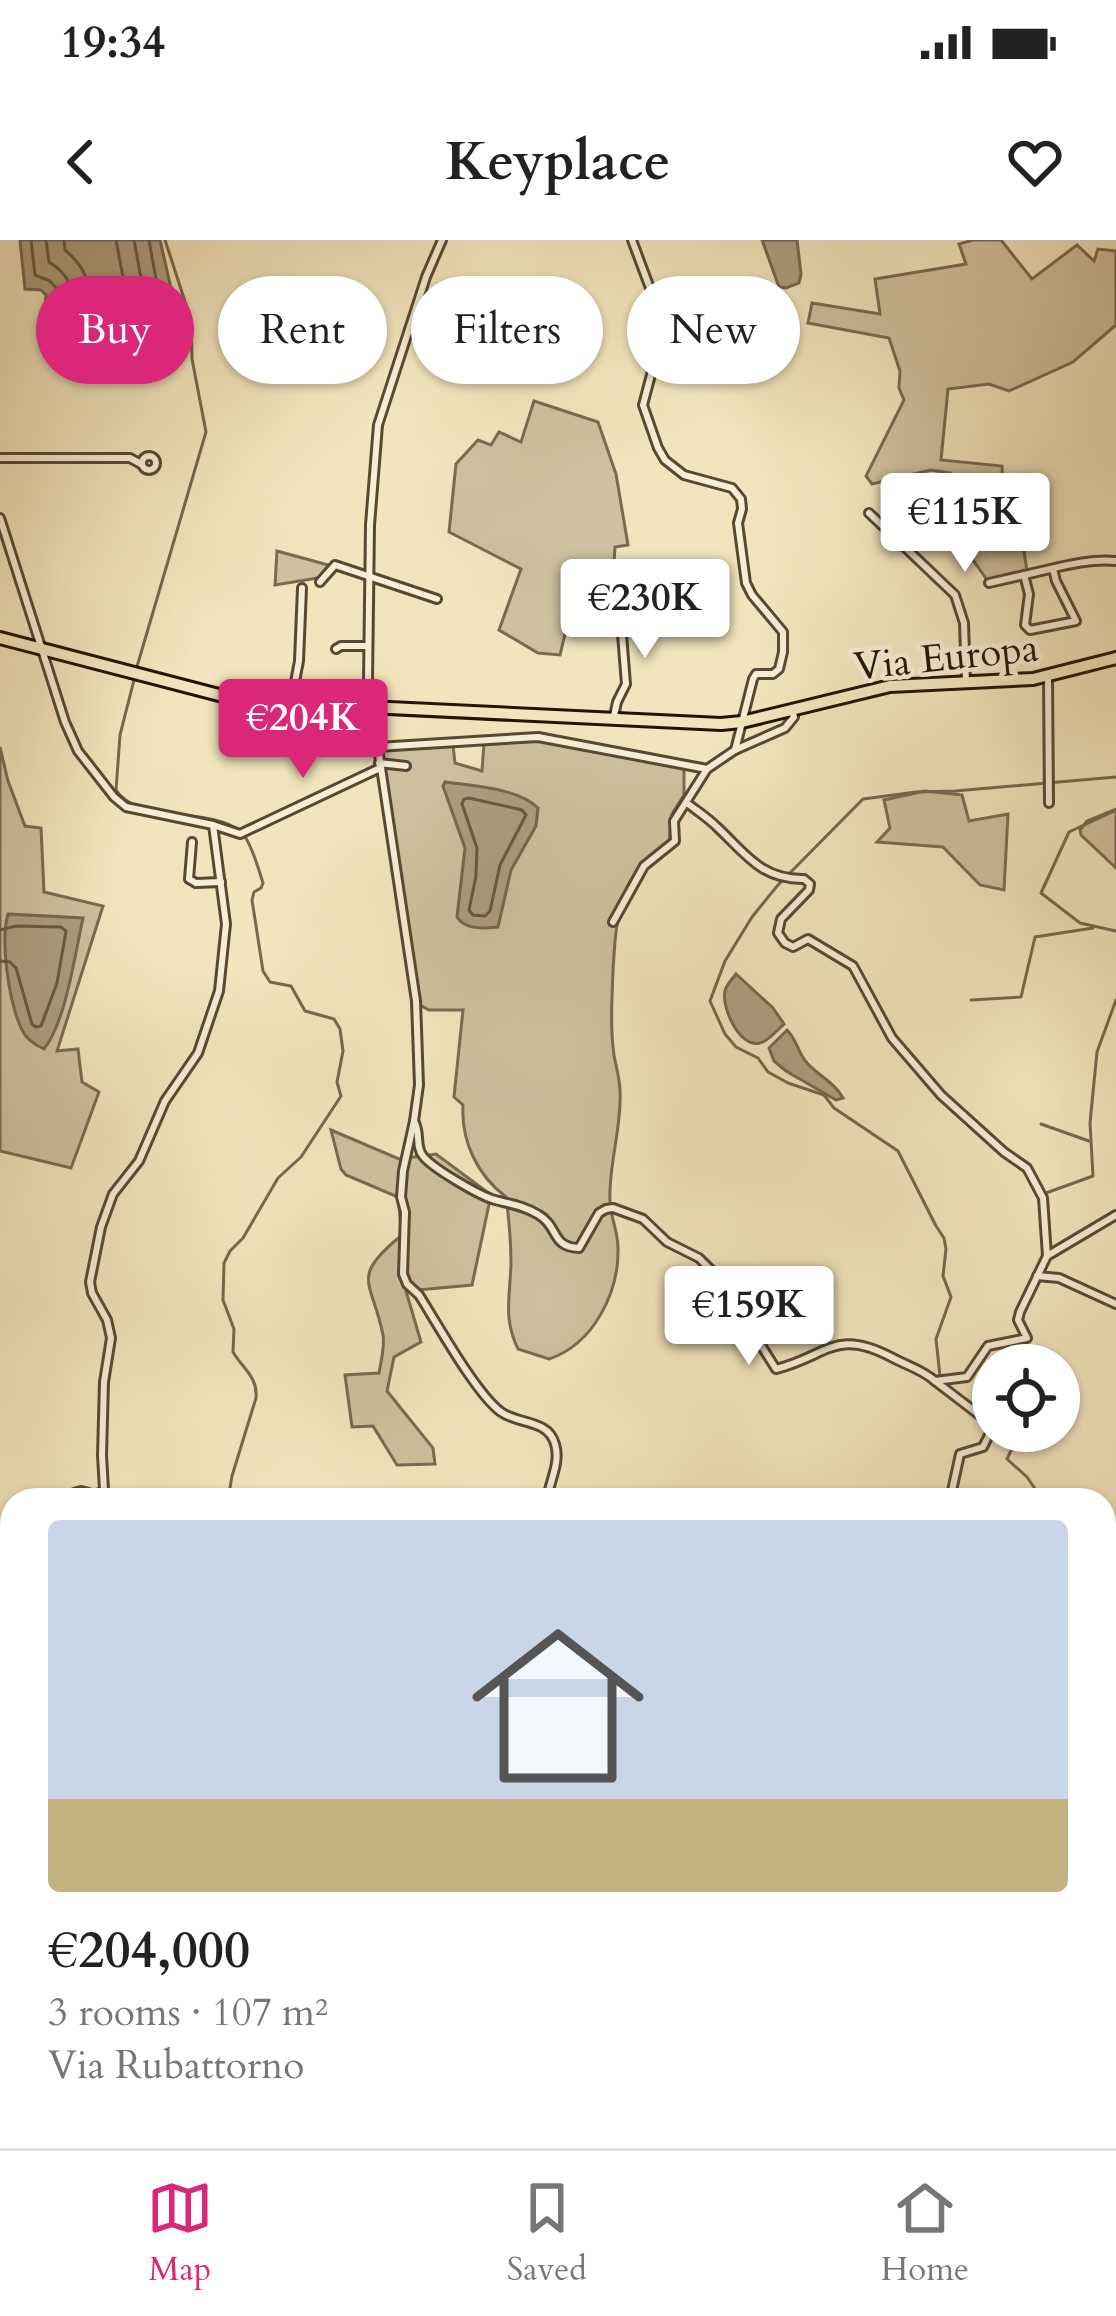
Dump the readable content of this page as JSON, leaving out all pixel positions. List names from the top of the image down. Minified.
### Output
{"streets":{"main road":["Via Europa"]},"page":{"status":"19:34","header":"Keyplace","chip":["Buy","Rent","Filters","New"],"price":["€115K","€230K","€204K","€159K"],"list":[{"name":"€204,000","note":"3 rooms · 107 m² · Via Rubattorno"}],"tabs":["Map","Saved","Home"]}}
